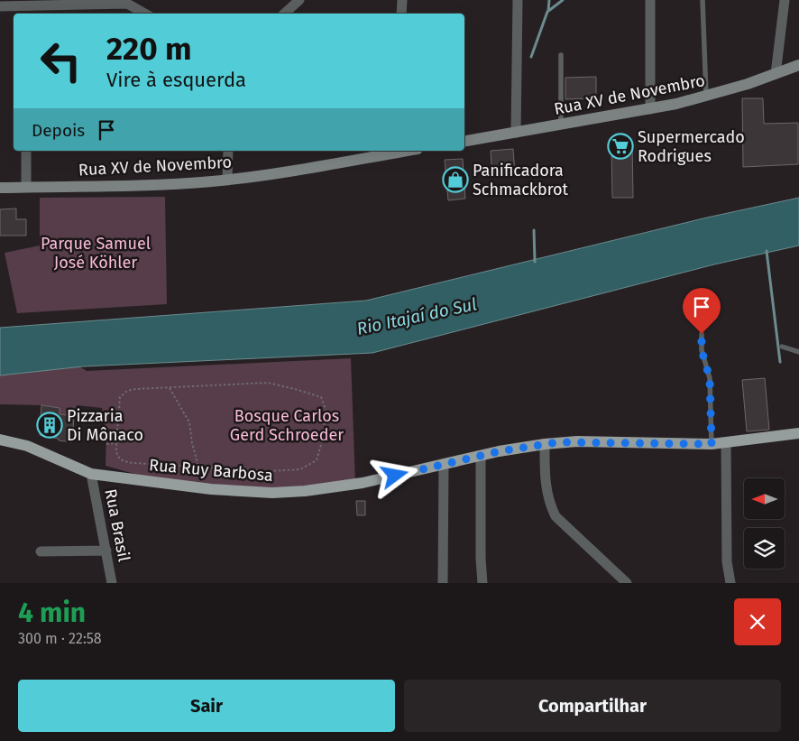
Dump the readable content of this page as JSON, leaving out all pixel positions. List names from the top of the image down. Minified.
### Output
{"streets":{"main road":["Rua XV de Novembro","Rua Ruy Barbosa"],"street":["Rua Brasil"]},"crossings":[["Rua Ruy Barbosa","Rua Brasil"]],"water":["Rio Itajaí do Sul"],"parks":["Parque Samuel José Köhler","Bosque Carlos Gerd Schroeder"],"places":{"supermarket":["Supermercado Rodrigues"],"shop":["Panificadora Schmackbrot"],"building":["Pizzaria Di Mônaco"]},"north":"left","page":{"turn":["220 m","Vire à esquerda"],"then":"Depois","heading":["4 min","300 m · 22:58"],"buttons":["Sair","Compartilhar"]}}
